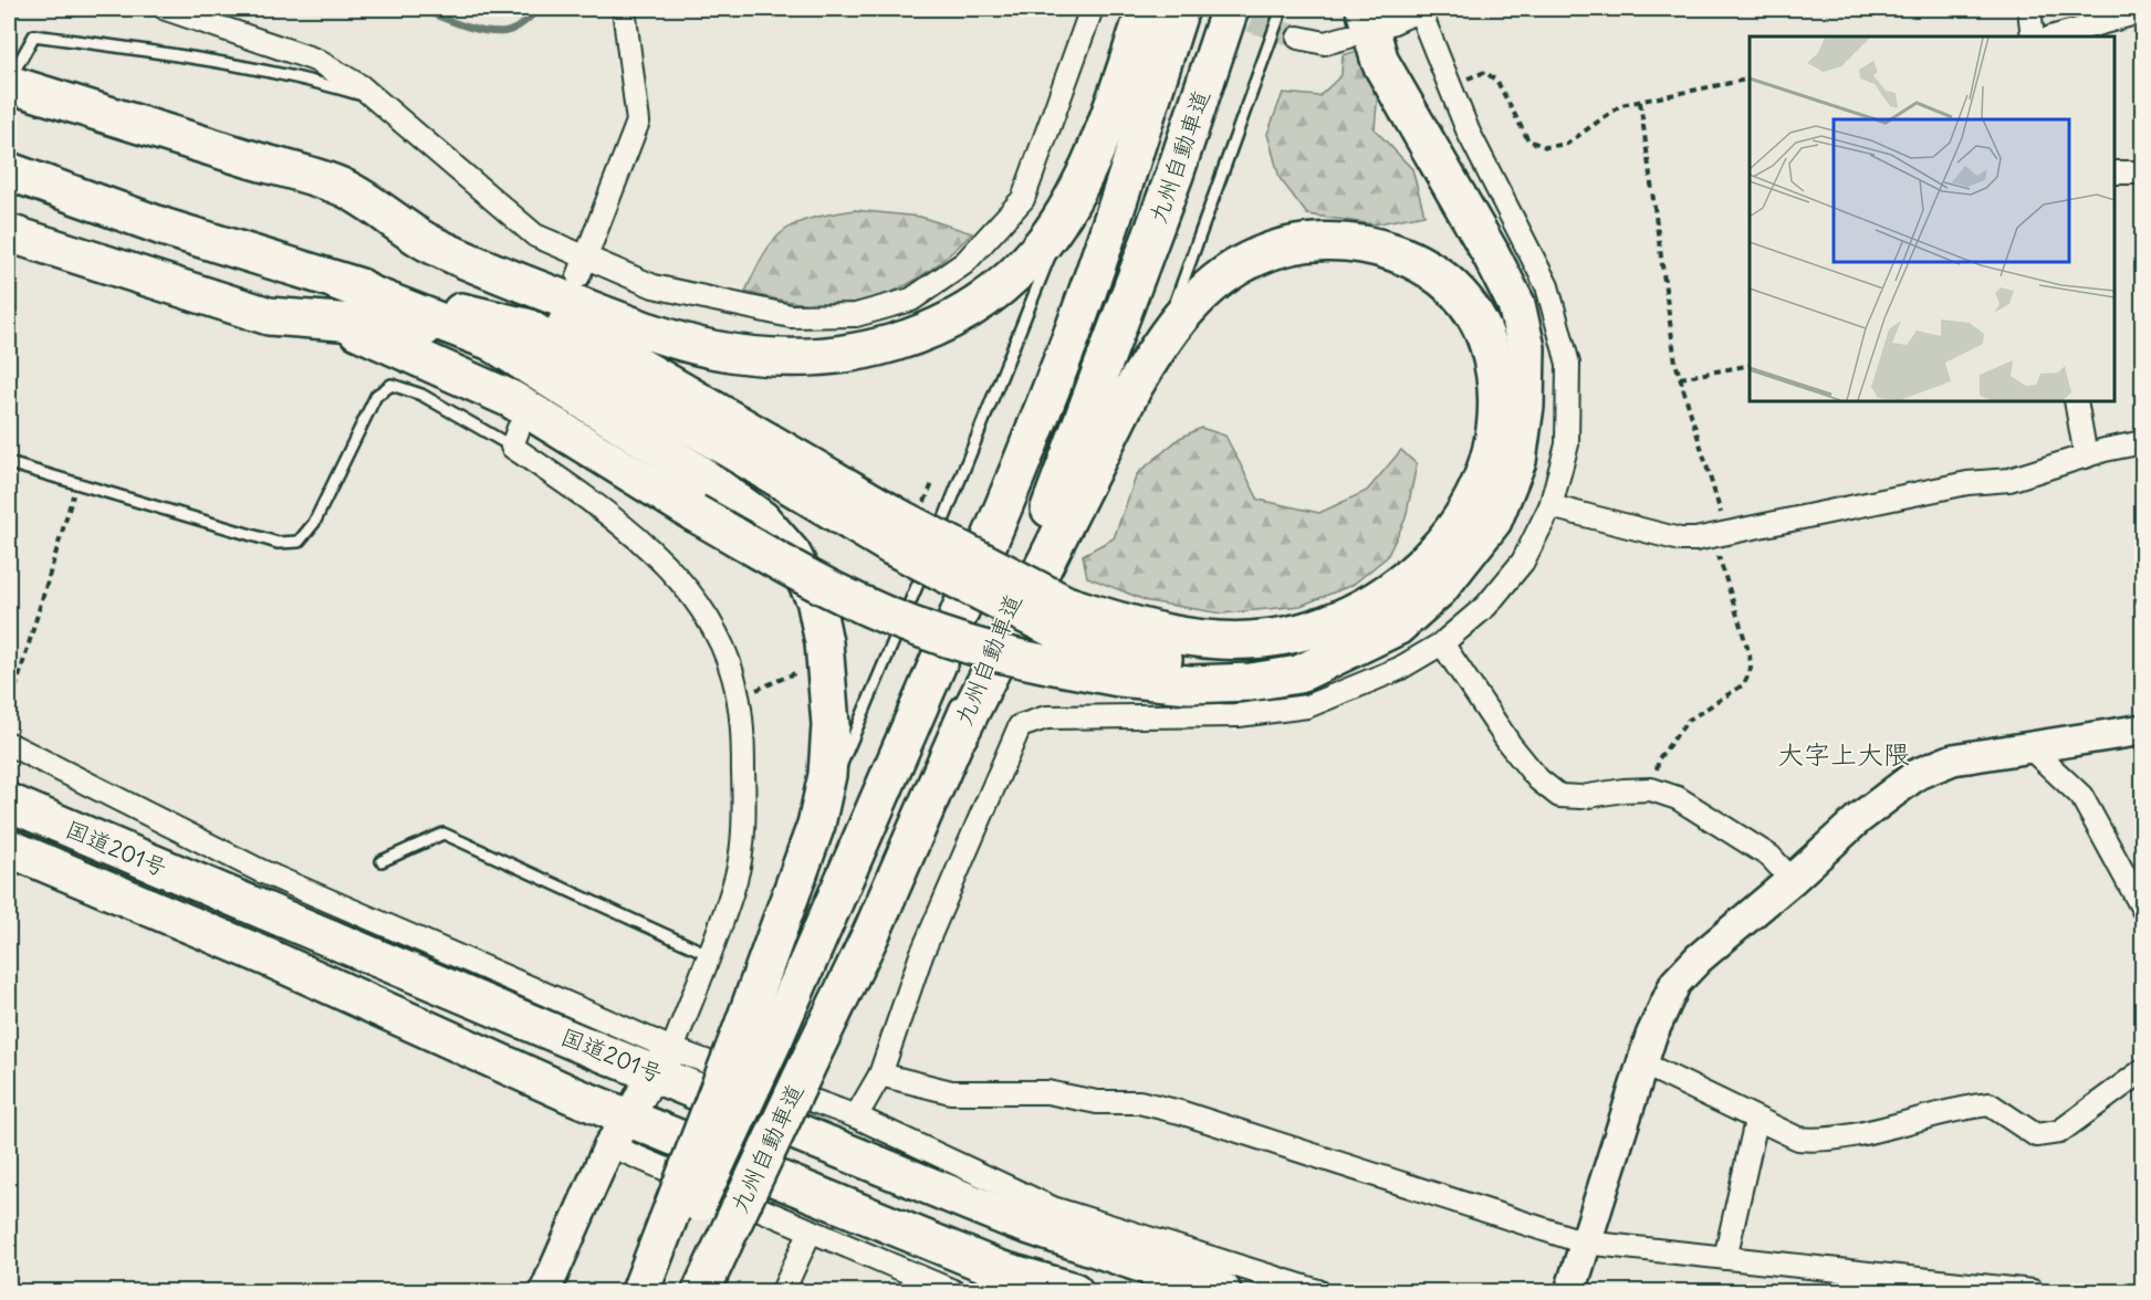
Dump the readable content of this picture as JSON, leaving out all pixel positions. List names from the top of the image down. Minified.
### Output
{"streets":{"highway":["九州自動車道","国道201号"]},"districts":["大字上大隈"]}
